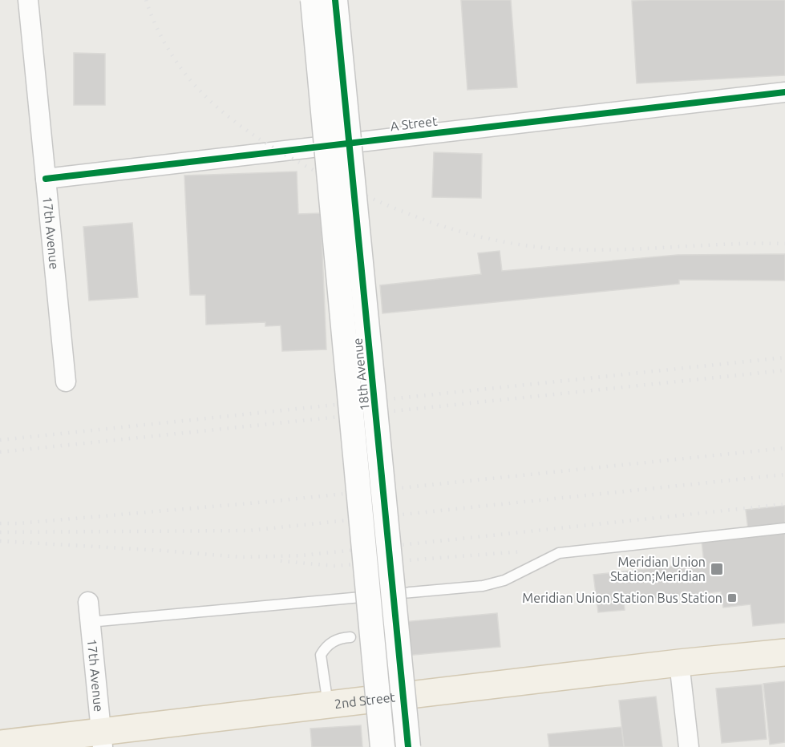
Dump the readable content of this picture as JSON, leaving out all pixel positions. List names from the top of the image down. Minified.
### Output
{"streets":{"main road":["2nd Street"],"street":["A Street","17th Avenue","18th Avenue"]},"crossings":[["A Street","17th Avenue"],["17th Avenue","2nd Street"]],"places":{"transit":["Meridian Union Station;Meridian","Meridian Union Station Bus Station"]}}
